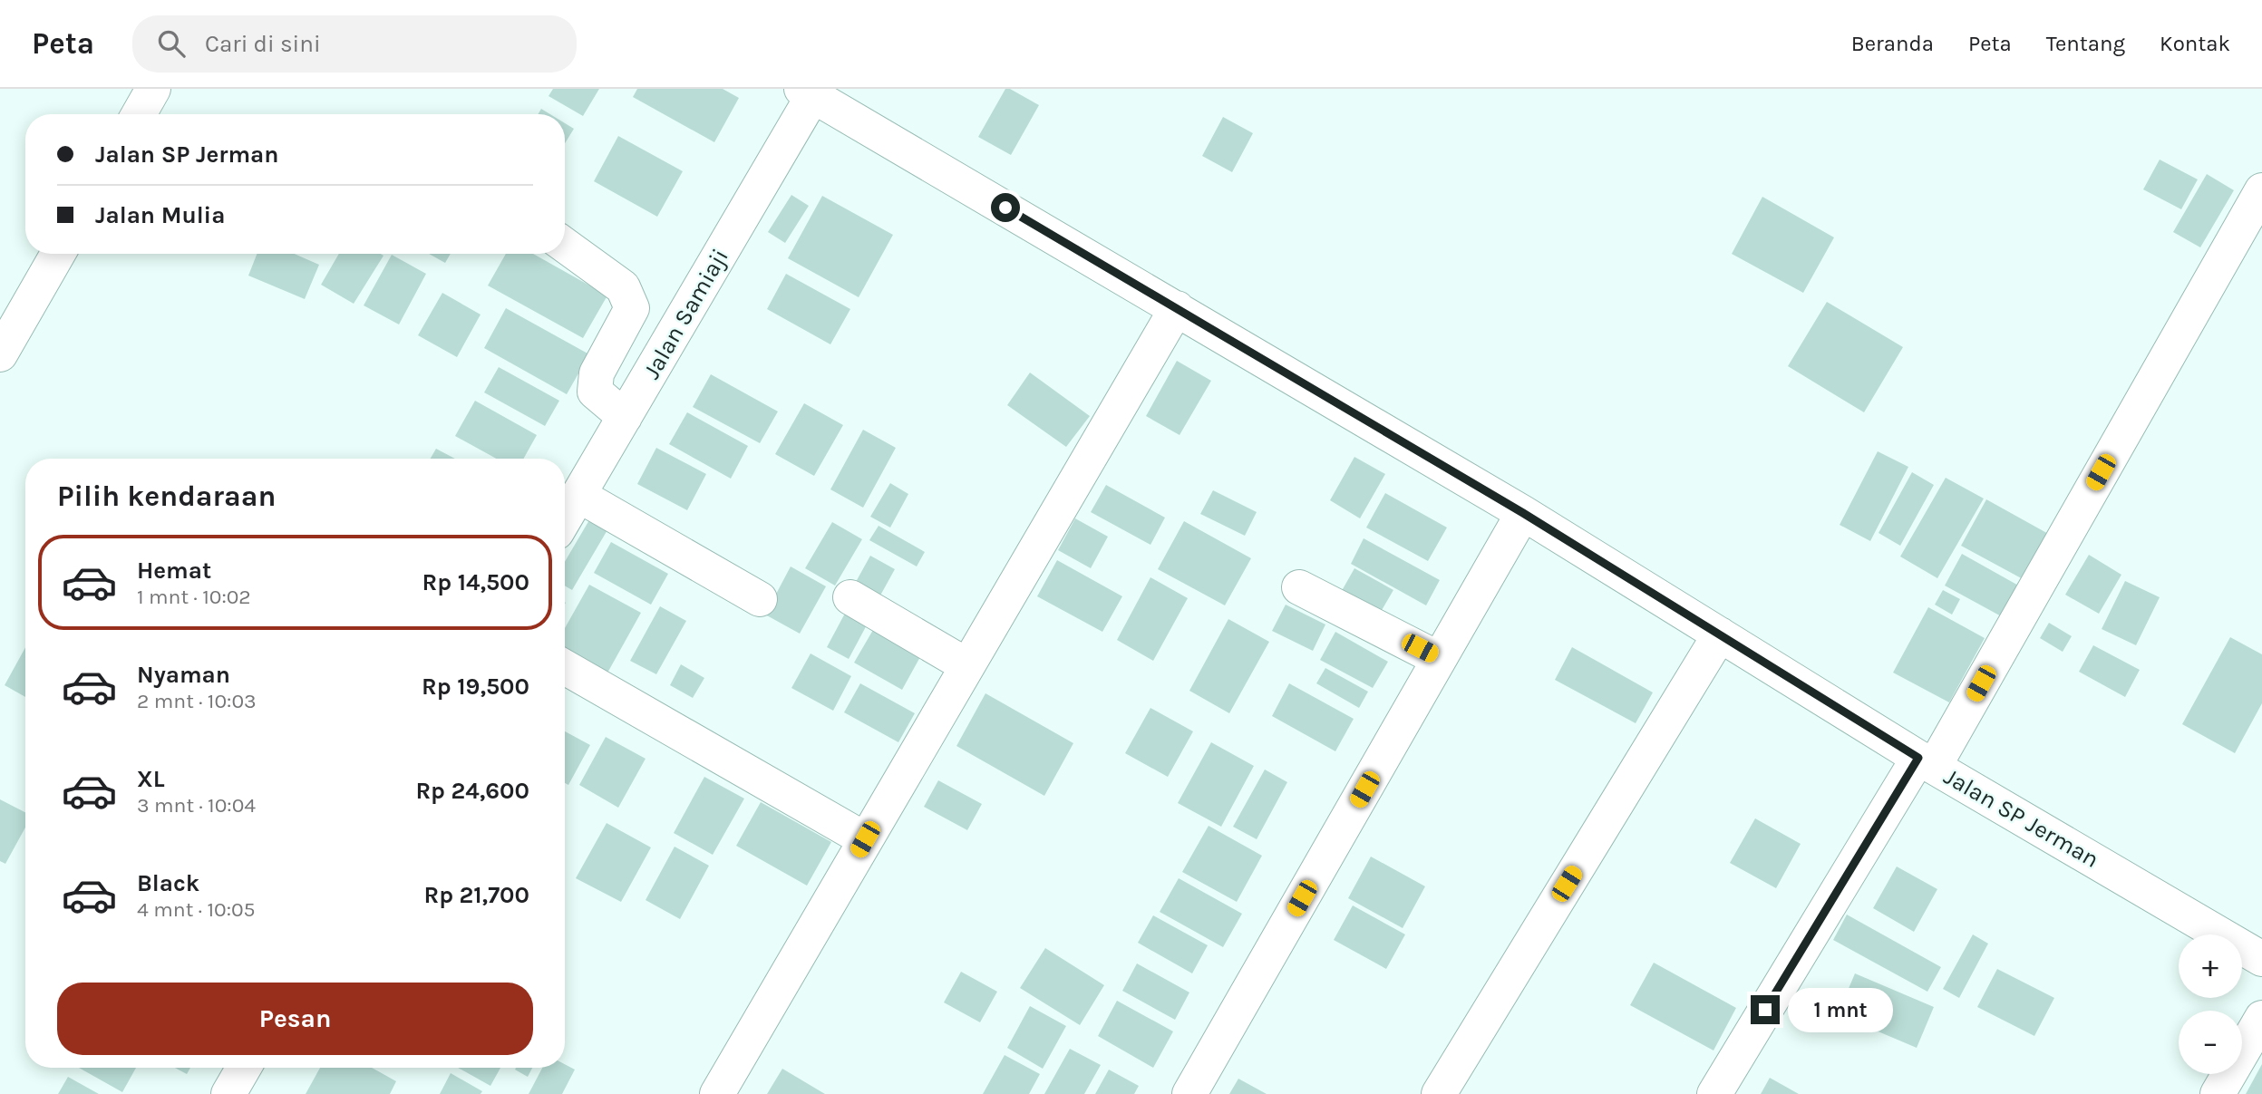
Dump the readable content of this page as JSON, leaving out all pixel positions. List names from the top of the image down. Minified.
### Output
{"streets":{"street":["Jalan Samiaji","Jalan SP Jerman"]},"crossings":[["Jalan Samiaji","Jalan SP Jerman"]],"page":{"header":"Peta","search":"Cari di sini","nav":["Beranda","Peta","Tentang","Kontak"],"banner":["Jalan SP Jerman","Jalan Mulia"],"heading":"Pilih kendaraan","list":[{"name":"Hemat","note":"1 mnt · 10:02","value":"Rp 14,500"},{"name":"Nyaman","note":"2 mnt · 10:03","value":"Rp 19,500"},{"name":"XL","note":"3 mnt · 10:04","value":"Rp 24,600"},{"name":"Black","note":"4 mnt · 10:05","value":"Rp 21,700"}],"map_buttons":["+","−"],"buttons":"Pesan","bubble":"1 mnt"}}
